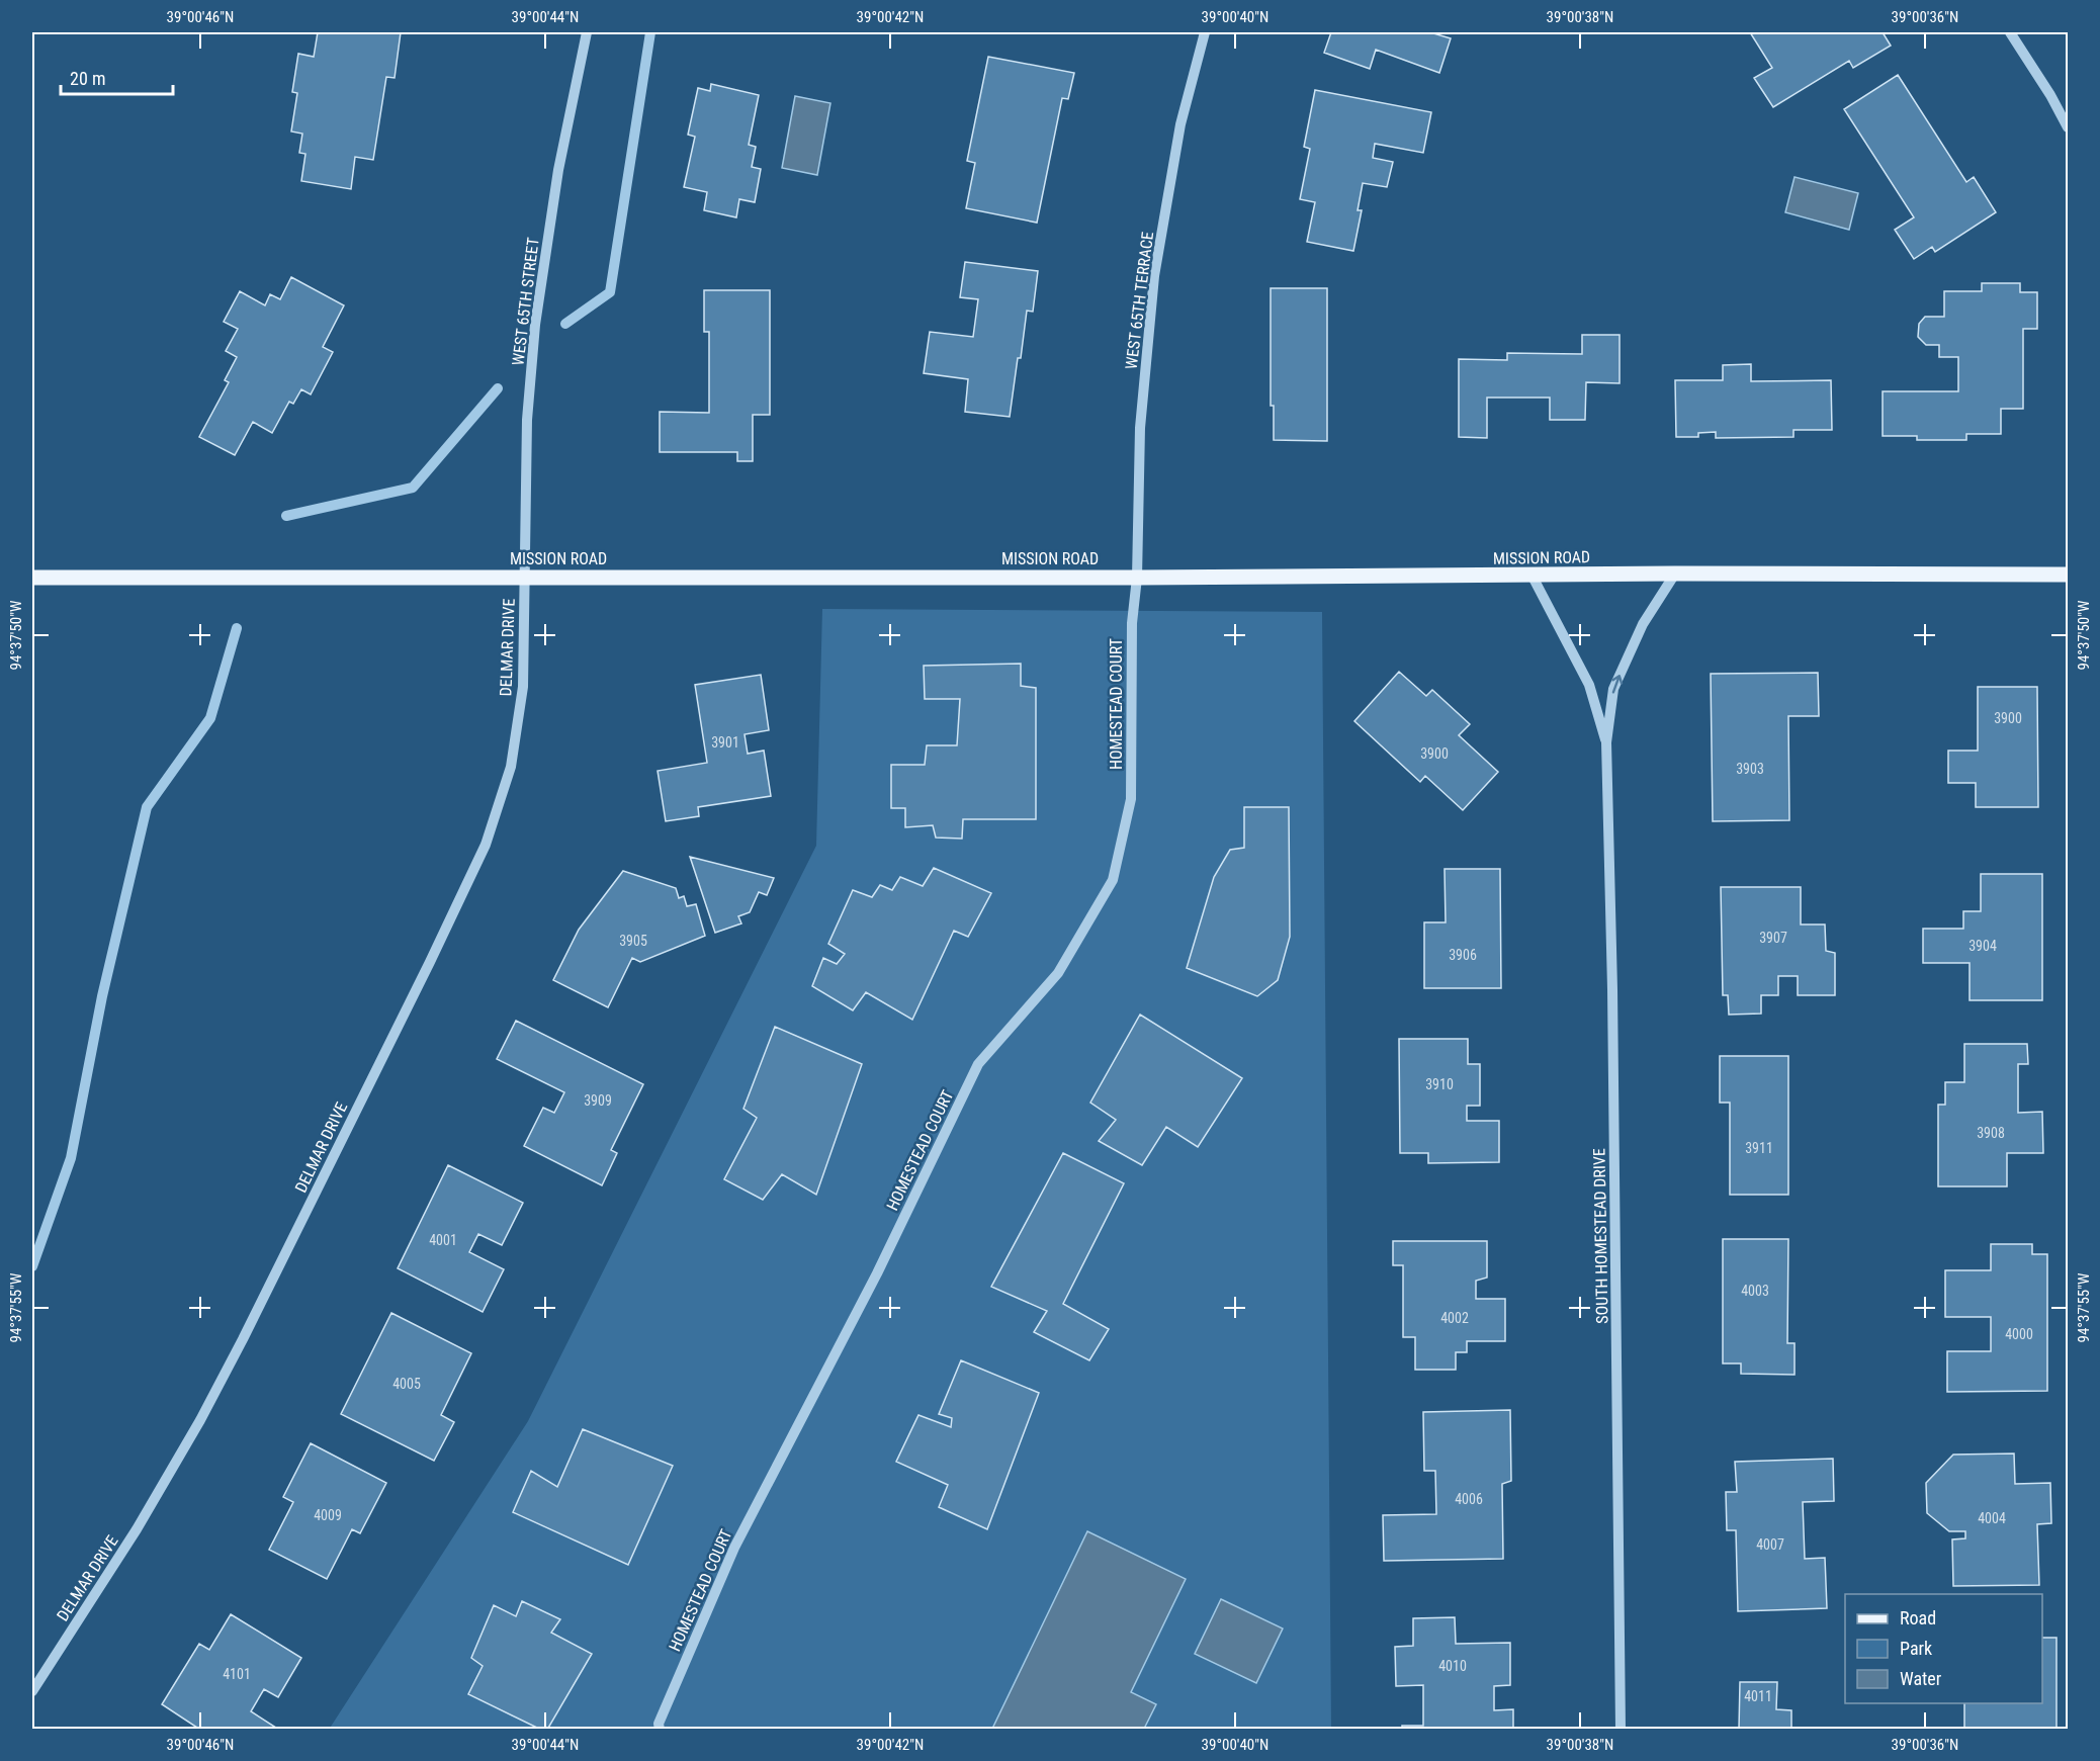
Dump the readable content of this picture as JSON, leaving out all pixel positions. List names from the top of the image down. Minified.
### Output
{"streets":{"main road":["MISSION ROAD"],"street":["WEST 65TH TERRACE","WEST 65TH STREET","DELMAR DRIVE","HOMESTEAD COURT","SOUTH HOMESTEAD DRIVE"]},"crossings":[["WEST 65TH TERRACE","MISSION ROAD"],["WEST 65TH TERRACE","HOMESTEAD COURT"],["WEST 65TH STREET","MISSION ROAD"],["WEST 65TH STREET","DELMAR DRIVE"],["MISSION ROAD","DELMAR DRIVE"],["MISSION ROAD","HOMESTEAD COURT"],["MISSION ROAD","SOUTH HOMESTEAD DRIVE"]],"house_numbers":["3900","3901","3900","3903","3907","3905","3904","3906","3910","3909","3908","3911","4001","4003","4002","4000","4005","4006","4009","4004","4007","4010","4101","4011"],"legend":["Road","Park","Water"],"scale_bar":"20 m","coordinates":["39°00'46\"N","39°00'44\"N","39°00'42\"N","39°00'40\"N","39°00'38\"N","39°00'36\"N","94°37'50\"W","94°37'55\"W"]}
